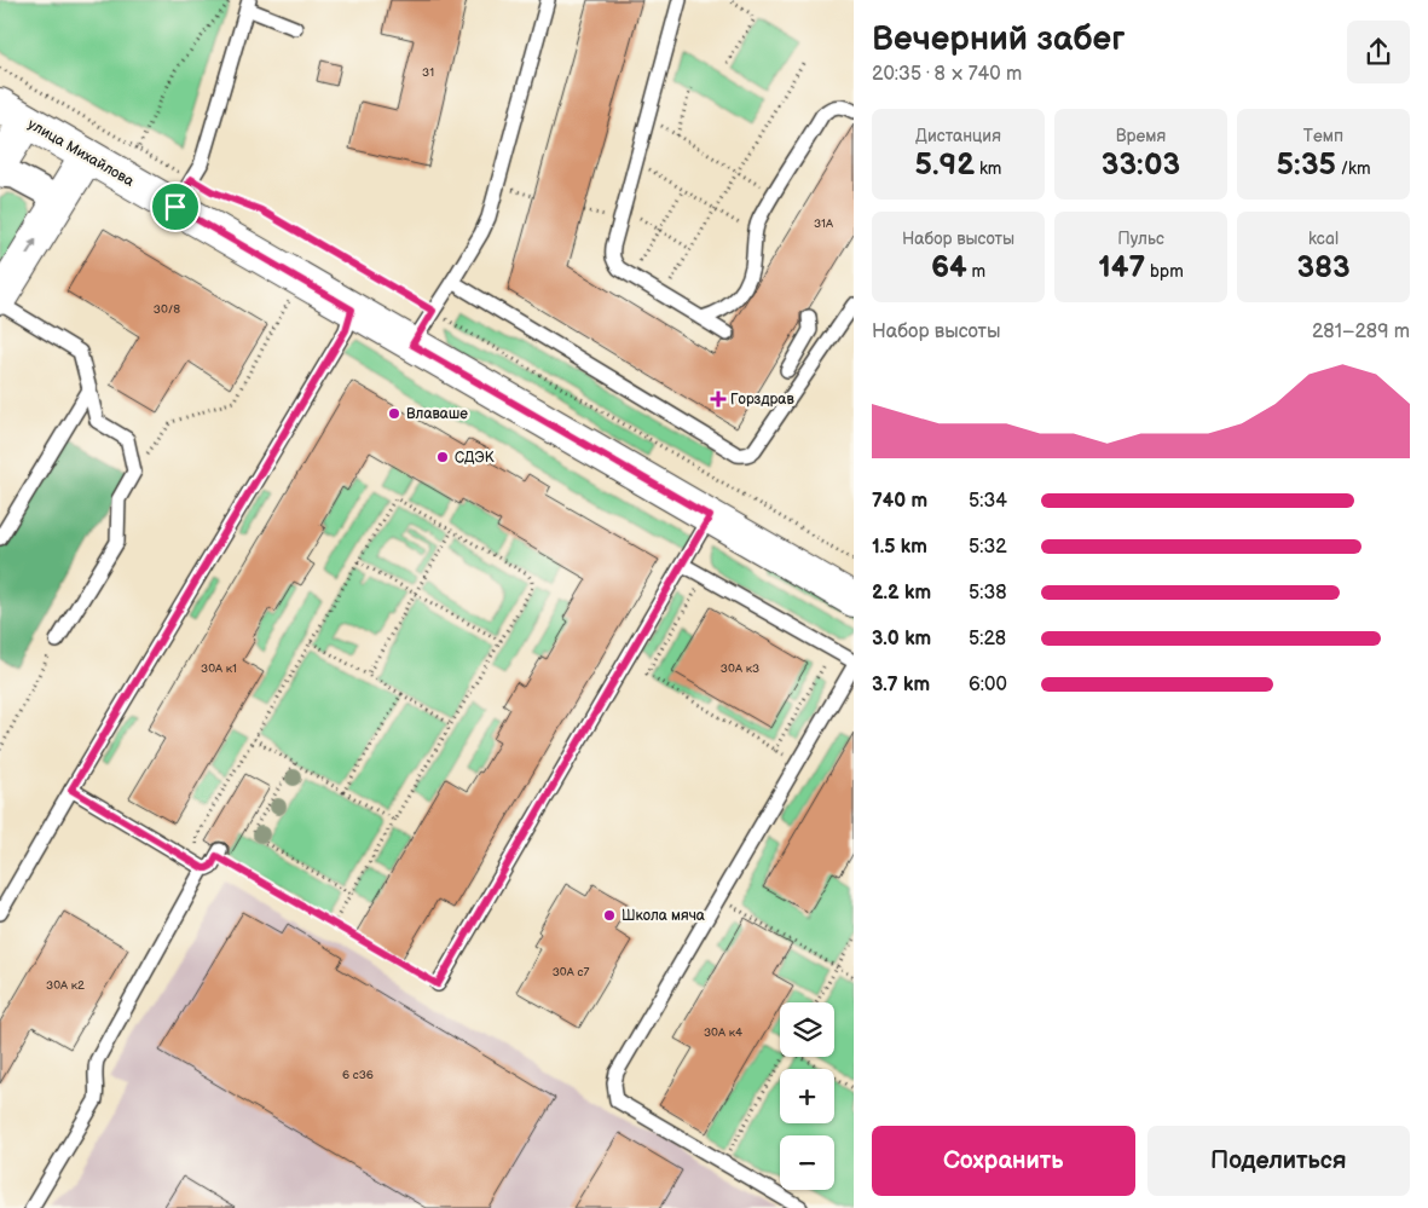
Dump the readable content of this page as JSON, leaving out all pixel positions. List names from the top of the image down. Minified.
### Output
{"streets":{"street":["улица Михайлова"]},"places":{"health":["Горздрав"],"other":["Влаваше","СДЭК","Школа мяча"]},"house_numbers":["31","31А","30/8","30А к1","30А к3","30А с7","30А к2","30А к4","6 с36"],"page":{"heading":["Вечерний забег","20:35 · 8 × 740 m"],"stats":[["Дистанция","5.92 km"],["Время","33:03"],["Темп","5:35 /km"],["Набор высоты","64 m"],["Пульс","147 bpm"],["kcal","383"]],"chart":["Набор высоты","281–289 m"],"list":[{"name":"740 m","note":"5:34"},{"name":"1.5 km","note":"5:32"},{"name":"2.2 km","note":"5:38"},{"name":"3.0 km","note":"5:28"},{"name":"3.7 km","note":"6:00"}],"map_buttons":["+","−"],"buttons":["Сохранить","Поделиться"]}}
